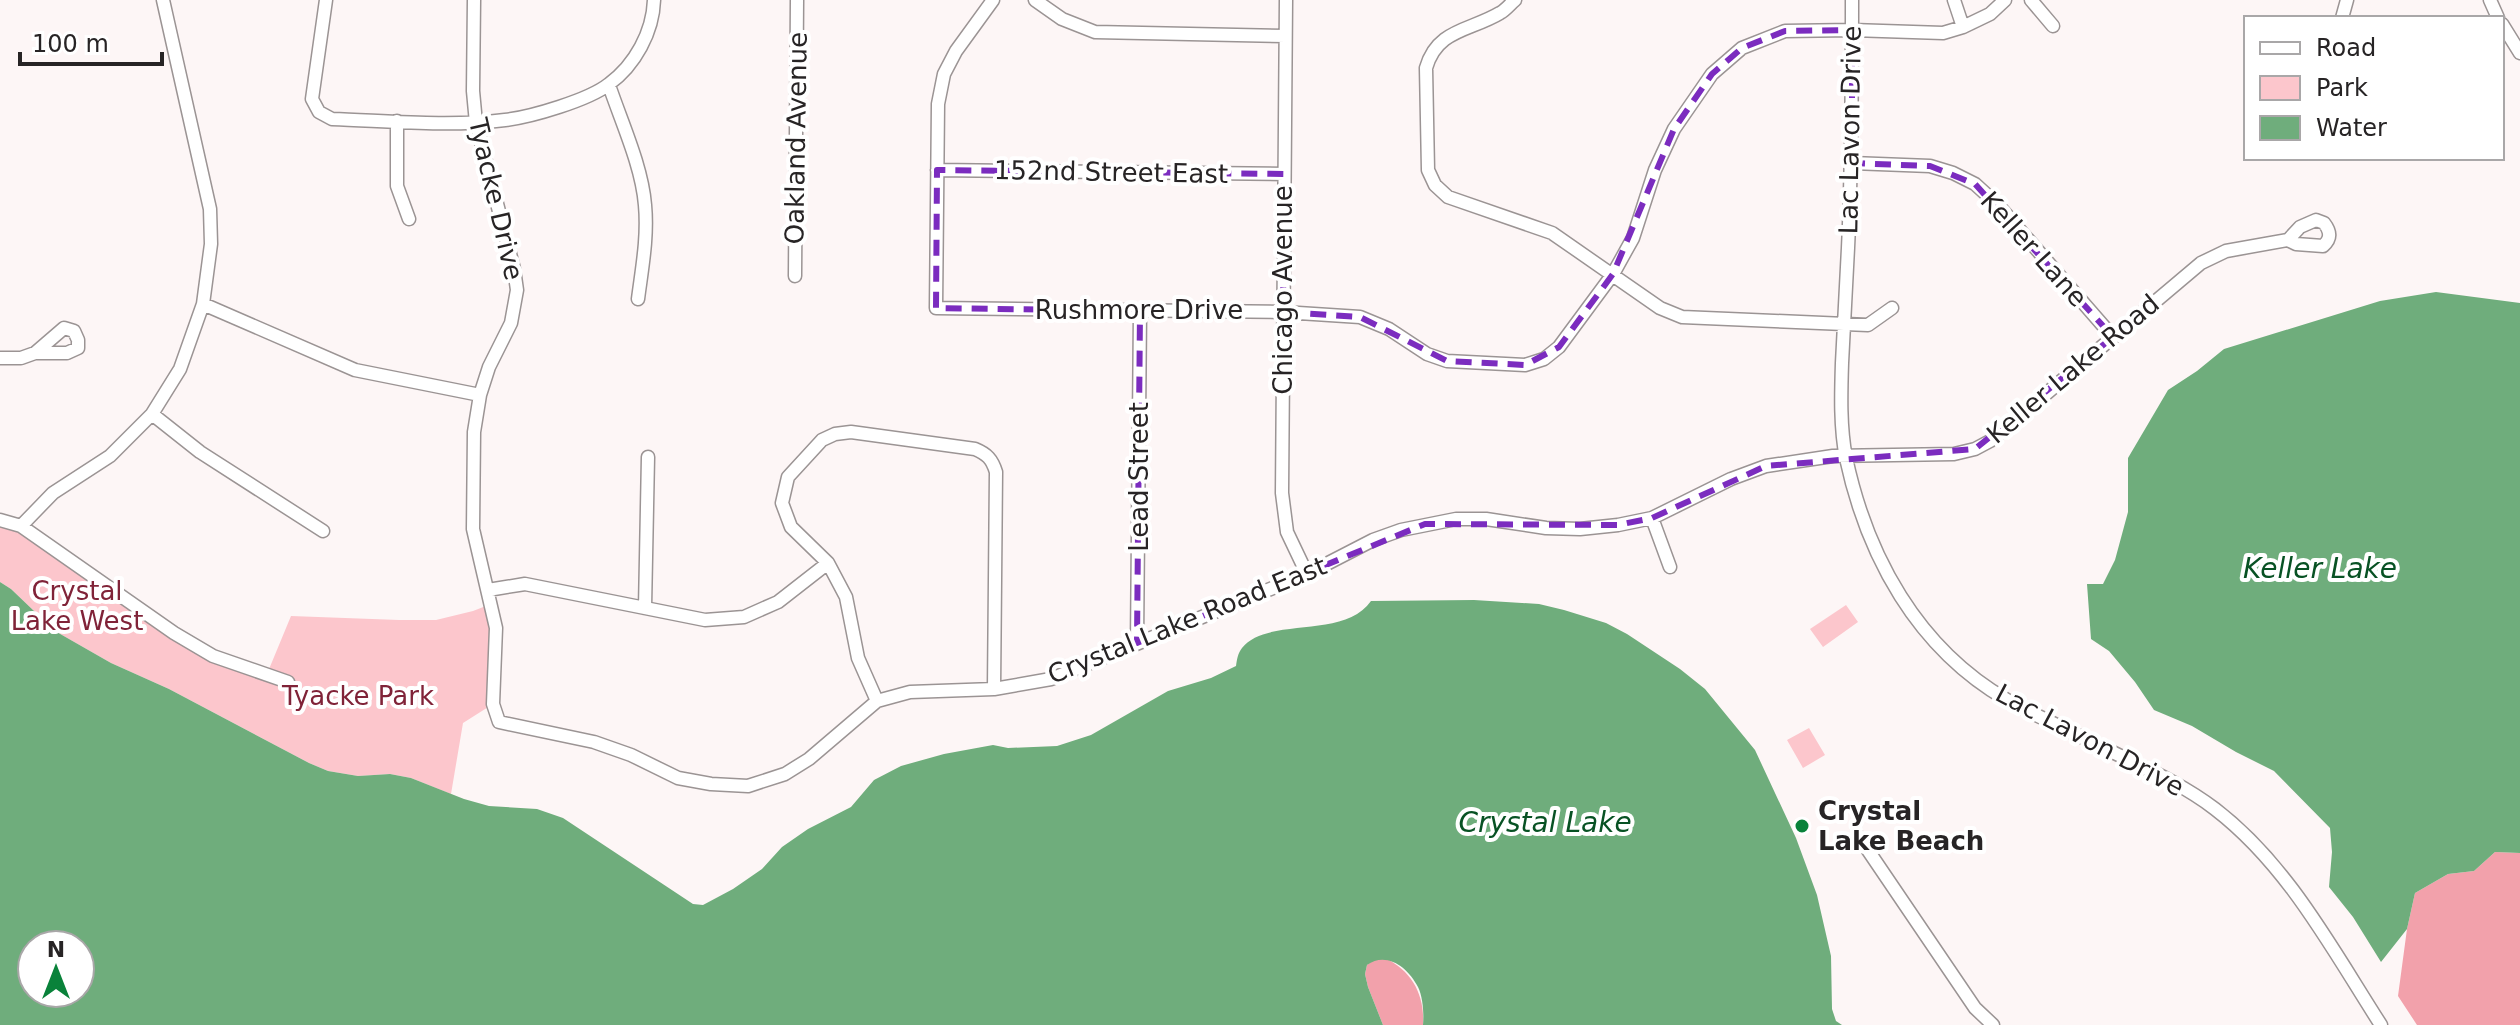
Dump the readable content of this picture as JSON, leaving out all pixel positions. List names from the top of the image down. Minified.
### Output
{"streets":{"street":["Lac Lavon Drive","Oakland Avenue","152nd Street East","Tyacke Drive","Keller Lane","Chicago Avenue","Rushmore Drive","Keller Lake Road","Lead Street","Crystal Lake Road East"]},"crossings":[["Lac Lavon Drive","Keller Lane"],["Lac Lavon Drive","Rushmore Drive"],["Lac Lavon Drive","Keller Lake Road"],["Lac Lavon Drive","Crystal Lake Road East"],["152nd Street East","Chicago Avenue"],["152nd Street East","Rushmore Drive"],["Tyacke Drive","Crystal Lake Road East"],["Keller Lane","Keller Lake Road"],["Chicago Avenue","Rushmore Drive"],["Chicago Avenue","Crystal Lake Road East"],["Rushmore Drive","Lead Street"],["Keller Lake Road","Crystal Lake Road East"],["Lead Street","Crystal Lake Road East"]],"water":["Keller Lake","Crystal Lake"],"parks":["Crystal Lake West","Tyacke Park"],"places":["Crystal Lake Beach"],"legend":["Road","Park","Water"],"scale_bar":"100 m","north":"top"}
